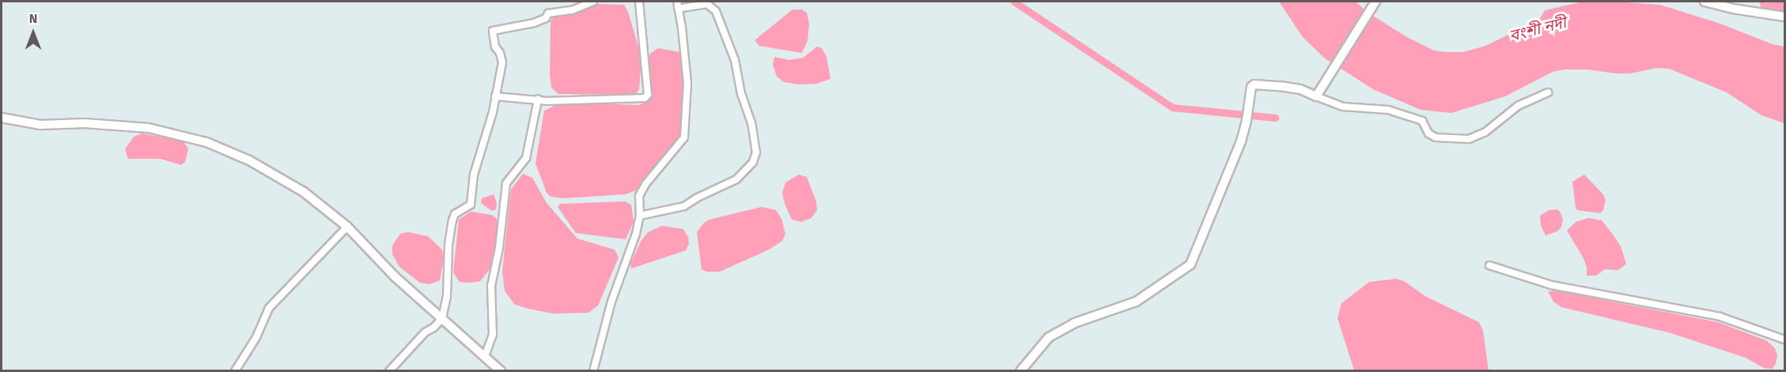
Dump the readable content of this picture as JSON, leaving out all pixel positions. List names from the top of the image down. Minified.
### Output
{"water":["বংশী নদী"],"north":"top"}
